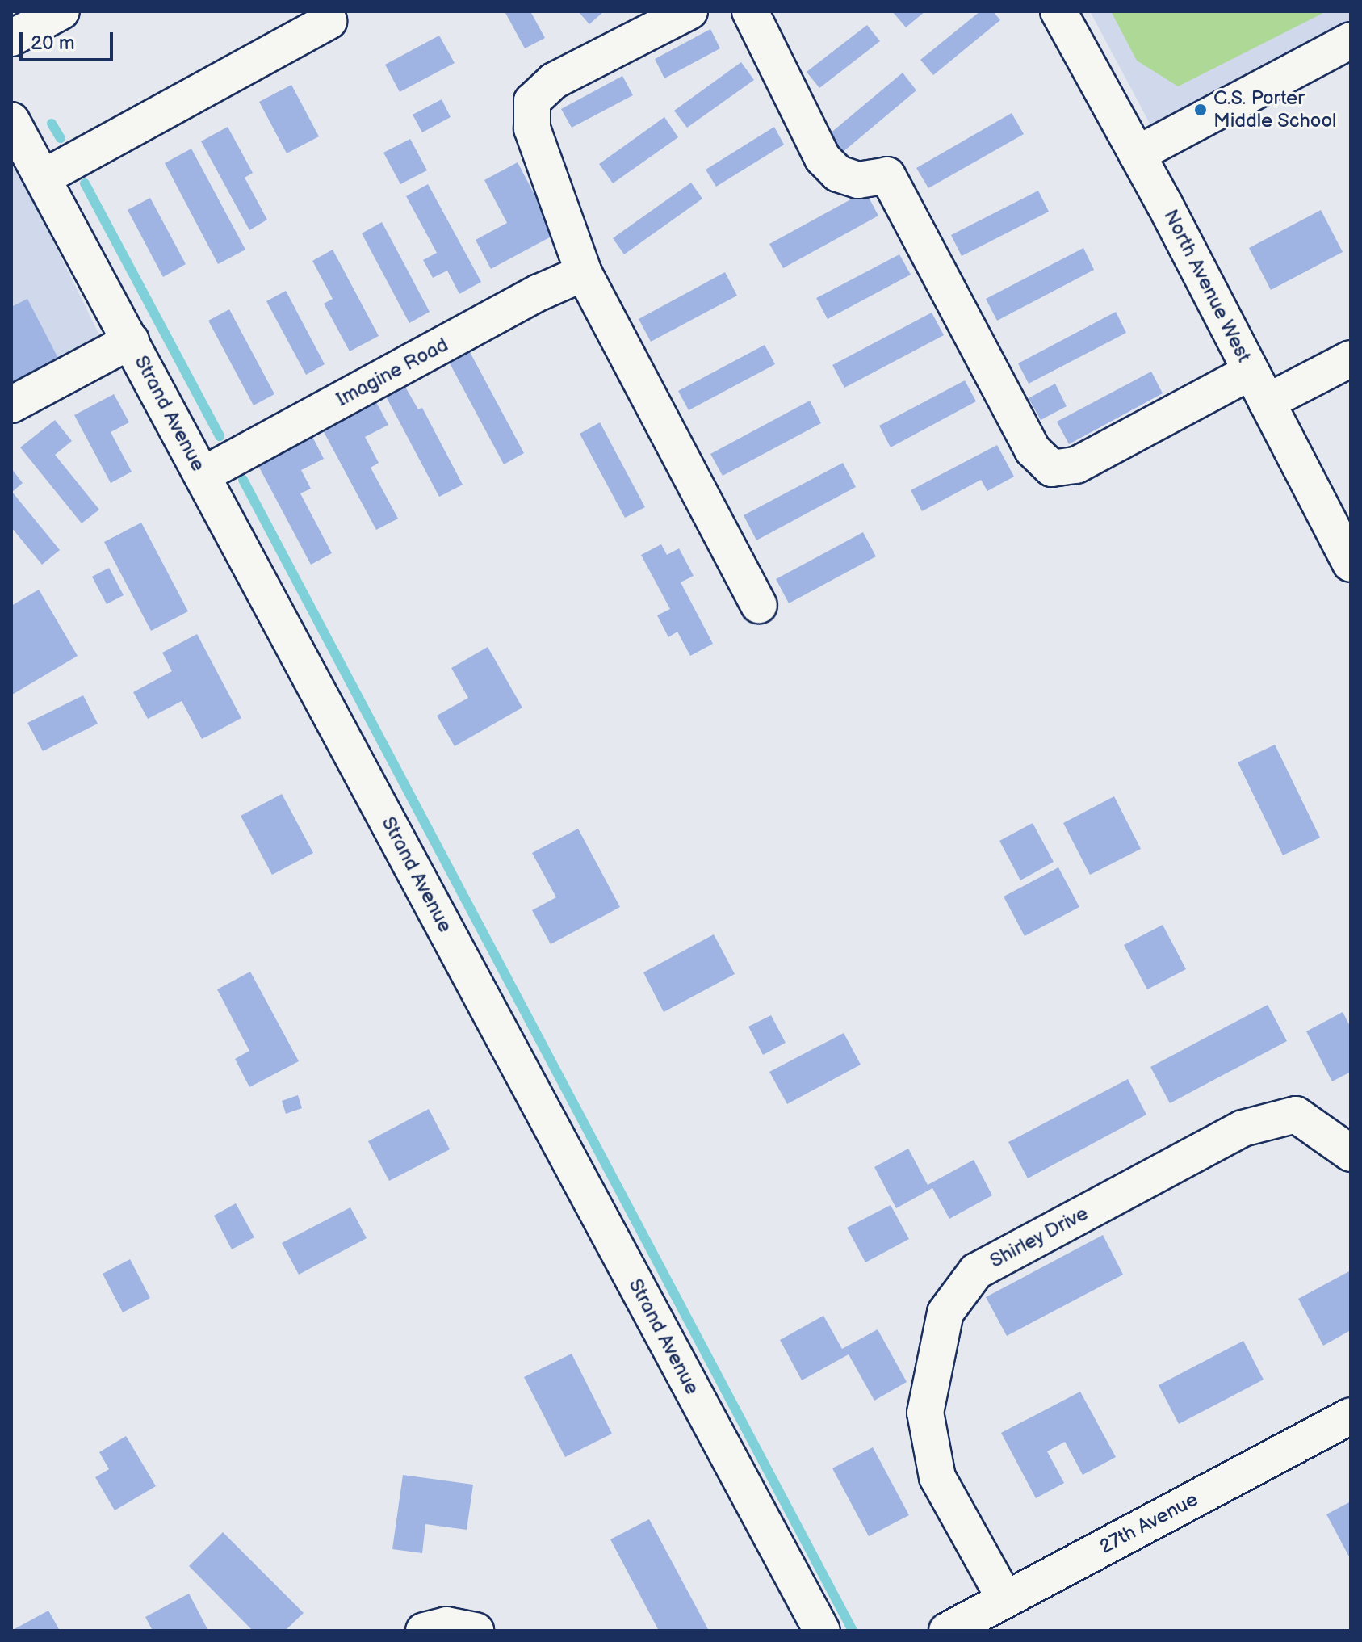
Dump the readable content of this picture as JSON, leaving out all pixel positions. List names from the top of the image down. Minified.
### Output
{"streets":{"main road":["North Avenue West","Imagine Road","Strand Avenue","Shirley Drive","27th Avenue"]},"crossings":[["Imagine Road","Strand Avenue"],["Shirley Drive","27th Avenue"]],"places":["C.S. Porter Middle School"],"scale_bar":"20 m"}
